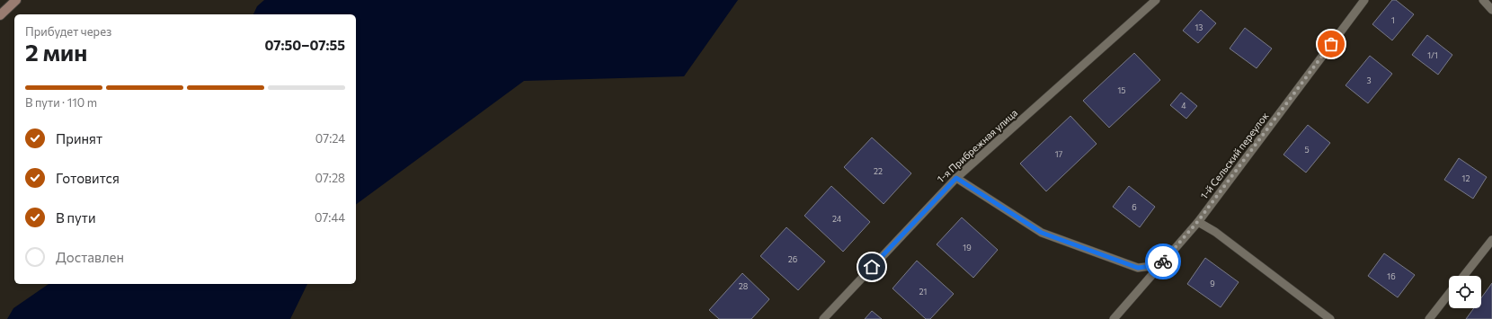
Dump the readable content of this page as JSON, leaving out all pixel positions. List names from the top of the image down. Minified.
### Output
{"streets":{"lane":["1-я Прибрежная улица","1-й Сельский переулок"]},"house_numbers":["1","13","1/1","3","15","4","5","17","22","12","6","24","19","26","16","9","28","21"],"page":{"heading":["2 мин","Прибудет через","07:50–07:55"],"bar":"В пути · 110 m","list":[["Принят","07:24"],["Готовится","07:28"],["В пути","07:44"],"Доставлен"]}}
